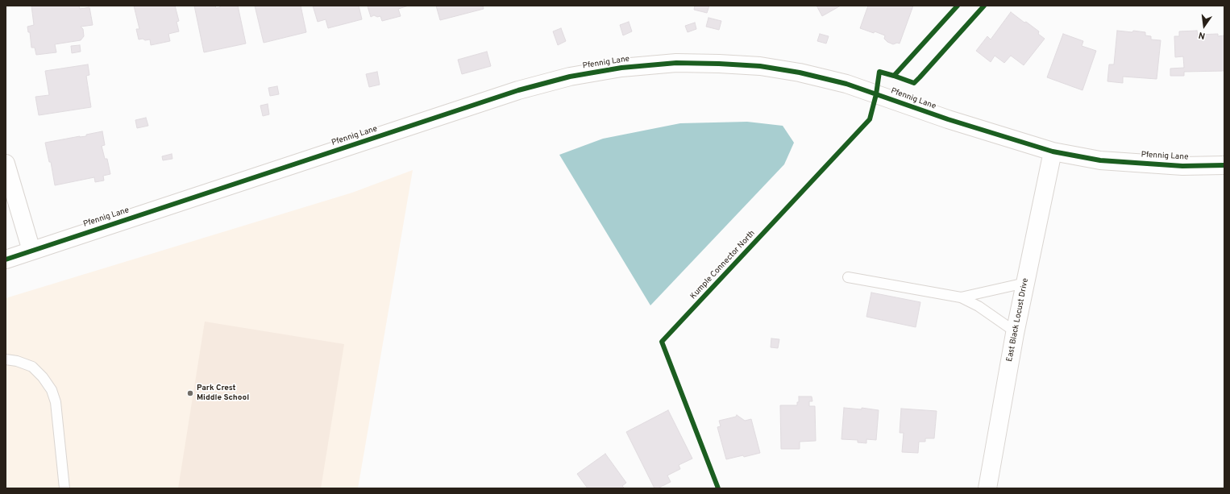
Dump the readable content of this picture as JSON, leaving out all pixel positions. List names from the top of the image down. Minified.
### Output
{"streets":{"street":["Pfennig Lane","East Black Locust Drive"],"cycle path":["Kumple Connector North"]},"crossings":[["Pfennig Lane","East Black Locust Drive"]],"places":["Park Crest Middle School"],"north":"bottom"}
